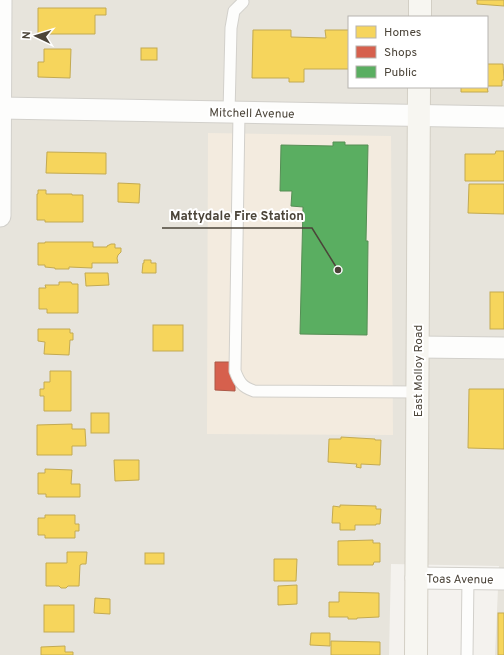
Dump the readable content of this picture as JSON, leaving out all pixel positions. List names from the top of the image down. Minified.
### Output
{"streets":{"street":["Mitchell Avenue","East Molloy Road","Toas Avenue"]},"crossings":[["Mitchell Avenue","East Molloy Road"],["East Molloy Road","Toas Avenue"]],"places":["Mattydale Fire Station"],"legend":["Homes","Shops","Public"],"north":"left"}
